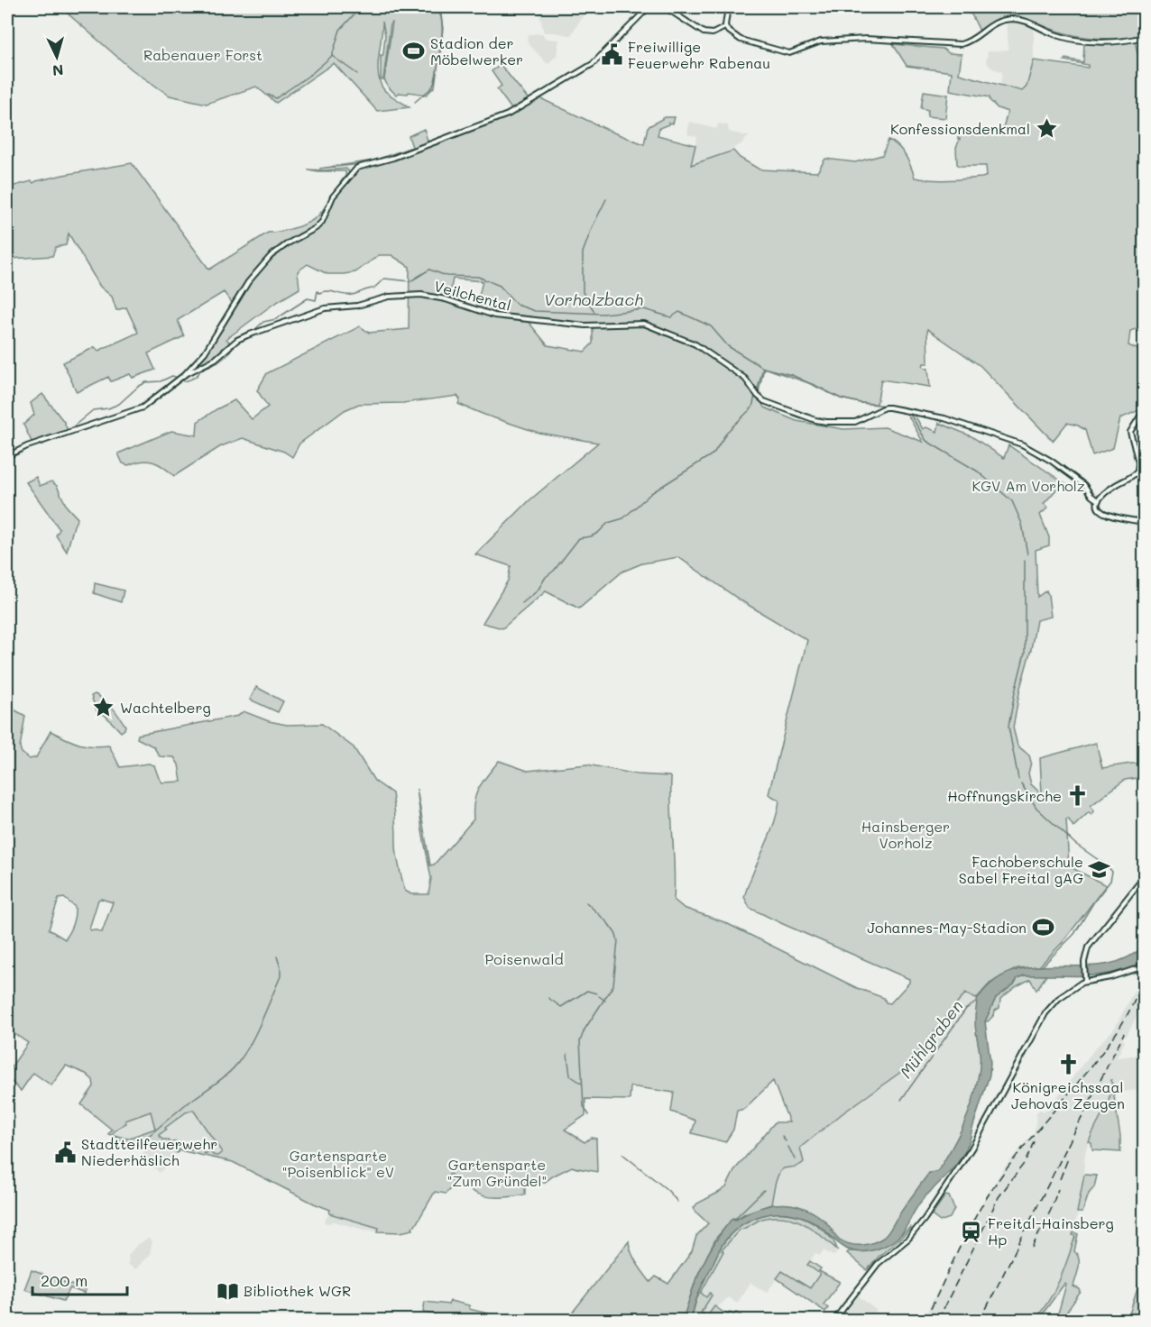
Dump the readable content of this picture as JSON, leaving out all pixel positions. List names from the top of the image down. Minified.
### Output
{"streets":{"street":["Veilchental"]},"water":["Vorholzbach","Mühlgraben"],"parks":["Rabenauer Forst","KGV Am Vorholz","Hainsberger Vorholz","Poisenwald","Gartensparte \"Poisenblick\" eV","Gartensparte \"Zum Gründel\""],"places":{"sports":["Stadion der Möbelwerker","Johannes-May-Stadion"],"public building":["Freiwillige Feuerwehr Rabenau","Stadtteilfeuerwehr Niederhäslich"],"place":["Konfessionsdenkmal","Wachtelberg"],"church":["Hoffnungskirche","Königreichssaal Jehovas Zeugen"],"school or university":["Fachoberschule Sabel Freital gAG"],"station":["Freital-Hainsberg Hp"],"library":["Bibliothek WGR"]},"scale_bar":"200 m","north":"bottom"}
